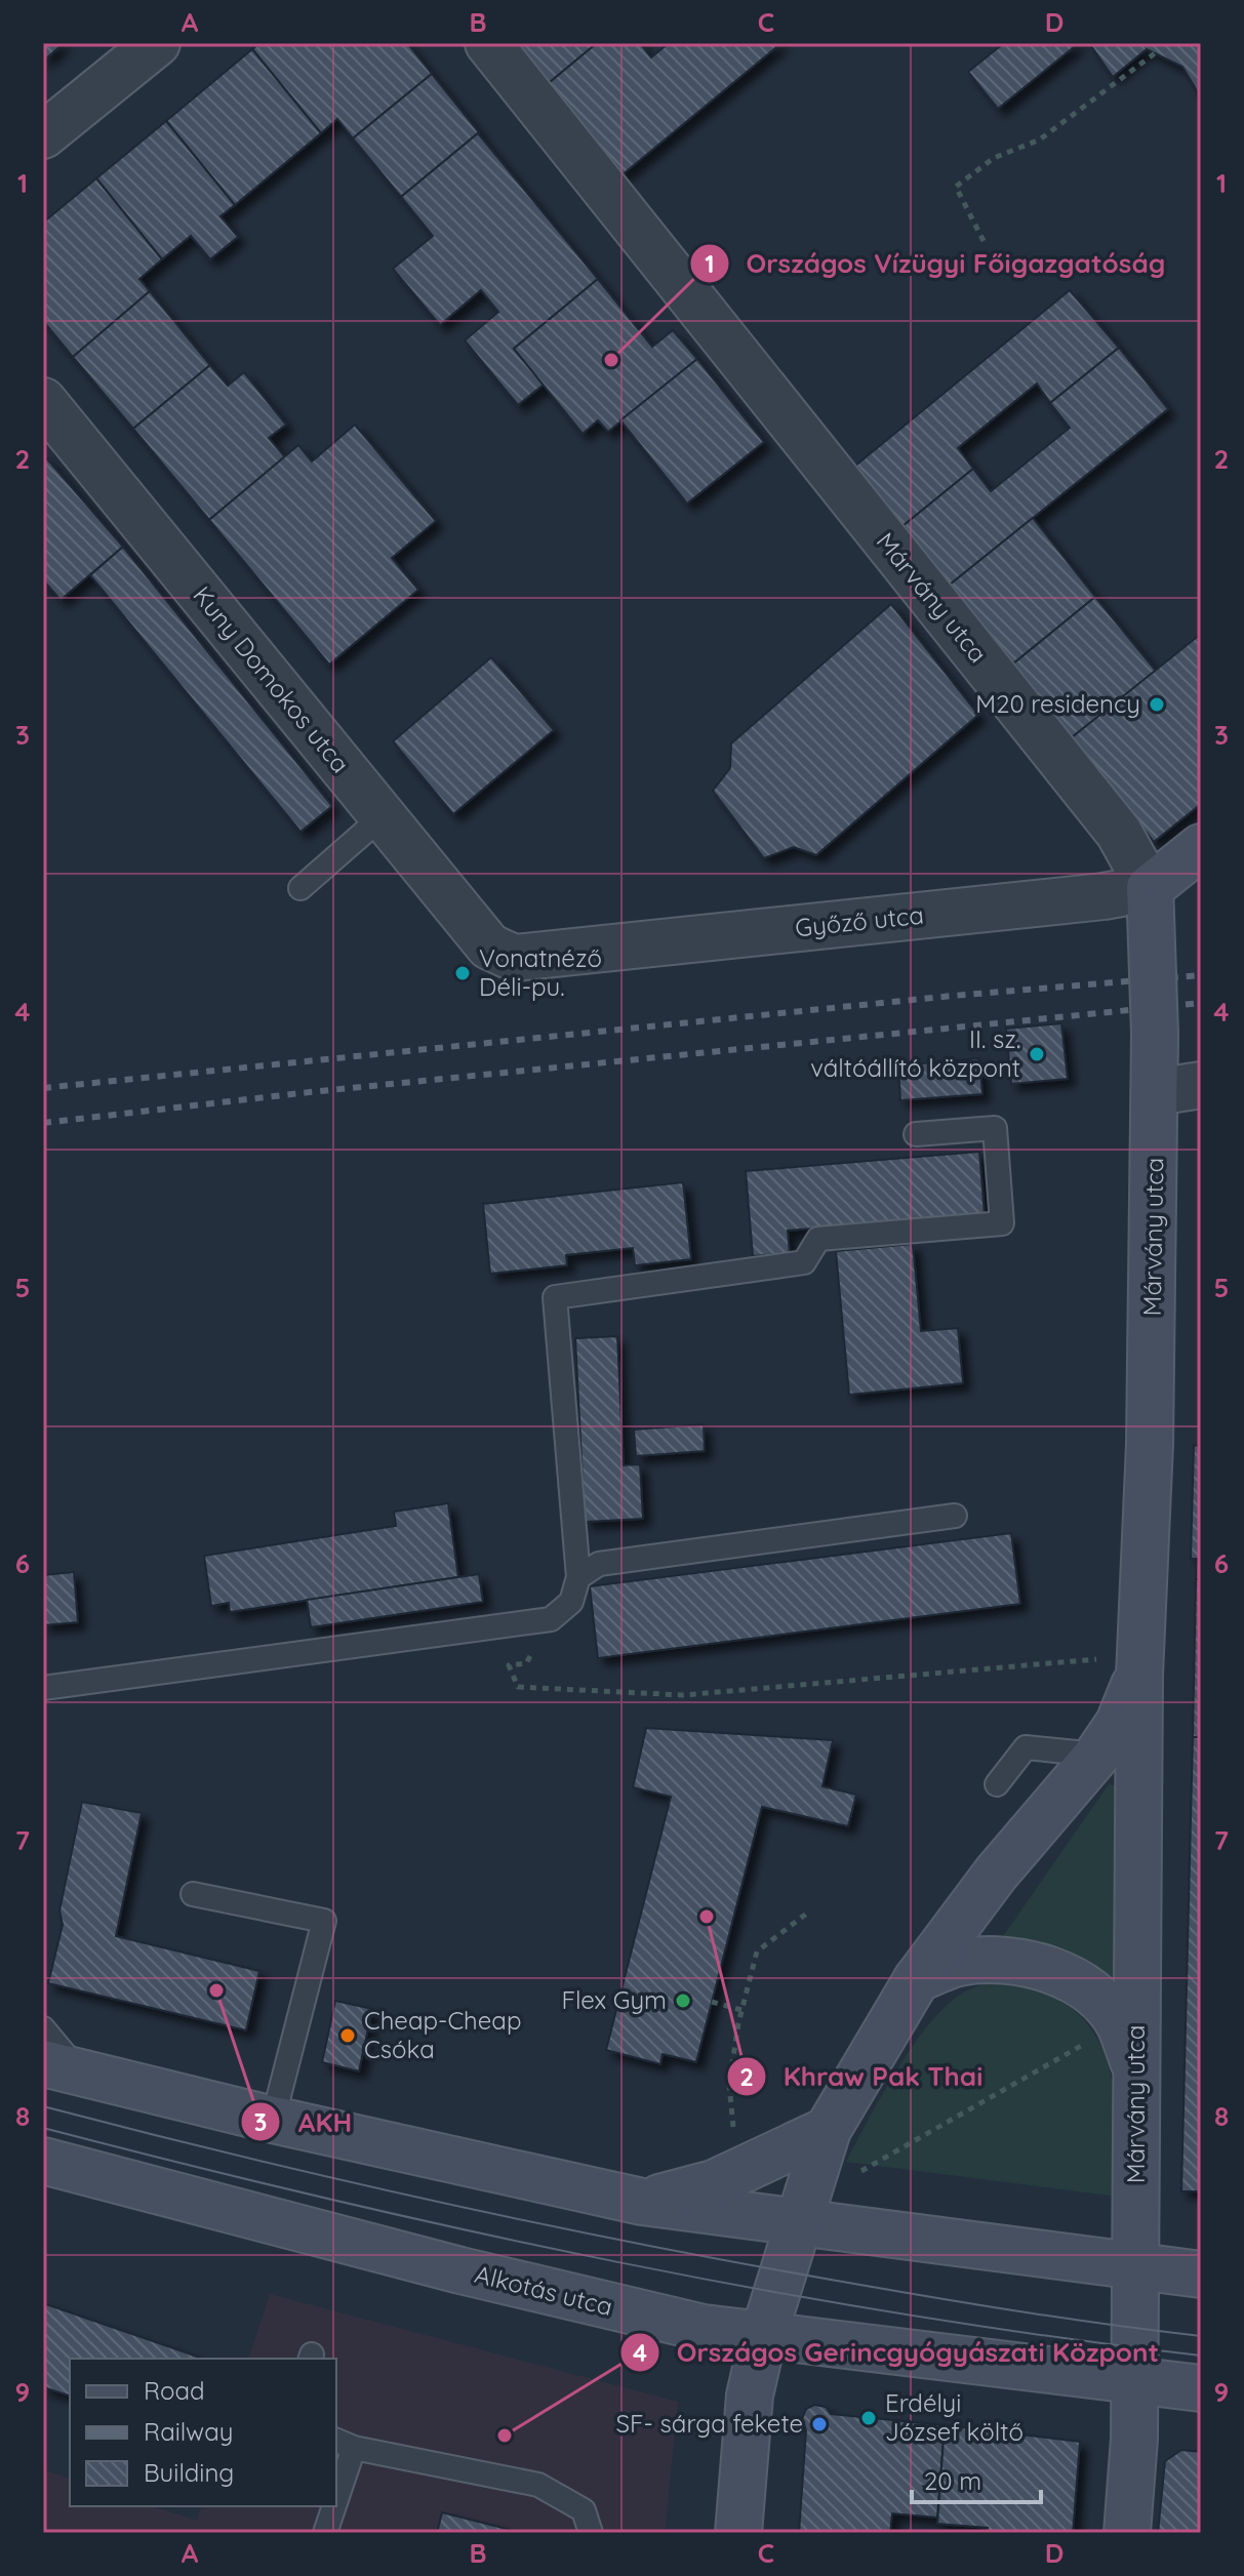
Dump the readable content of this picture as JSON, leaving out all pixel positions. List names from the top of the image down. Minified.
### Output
{"streets":{"street":["Márvány utca","Kuny Domokos utca","Győző utca","Alkotás utca"]},"crossings":[["Márvány utca","Győző utca"],["Márvány utca","Alkotás utca"],["Kuny Domokos utca","Győző utca"]],"places":["Országos Vízügyi Főigazgatóság","M20 residency","Vonatnéző Déli-pu.","II. sz. váltóállító központ","Khraw Pak Thai","AKH","Flex Gym","Cheap-Cheap Csóka","Erdélyi József költő","SF- sárga fekete","Országos Gerincgyógyászati Központ"],"legend":["Road","Railway","Building"],"scale_bar":"20 m","grid":{"columns":["A","B","C","D"],"rows":["1","2","3","4","5","6","7","8","9"]}}
